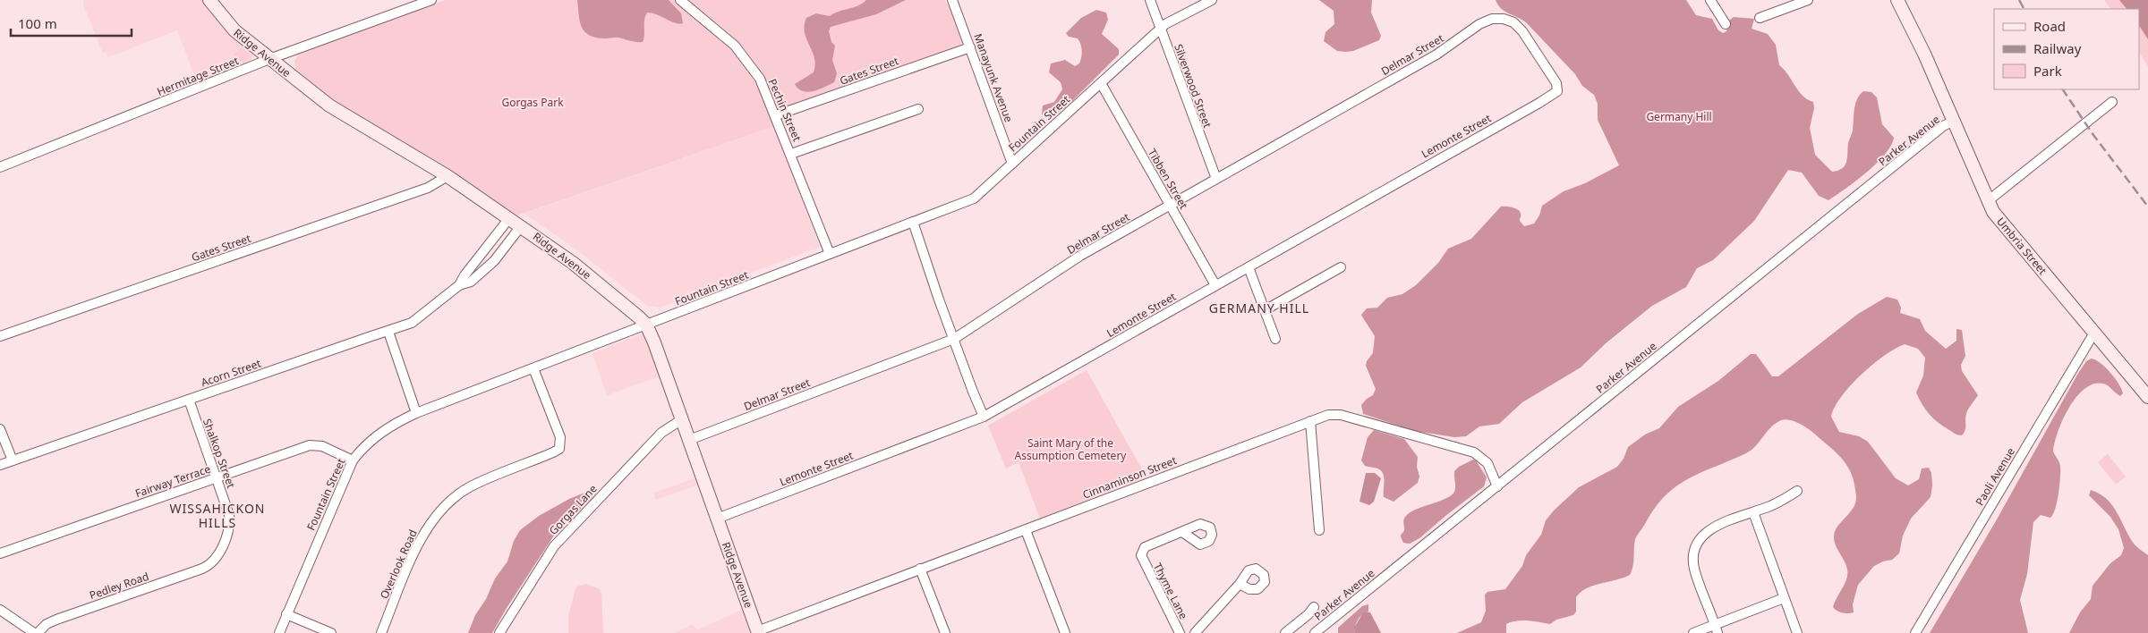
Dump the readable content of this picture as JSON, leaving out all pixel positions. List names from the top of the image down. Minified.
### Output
{"streets":{"main road":["Ridge Avenue","Umbria Street"],"street":["Delmar Street","Gates Street","Hermitage Street","Manayunk Avenue","Silverwood Street","Pechin Street","Fountain Street","Lemonte Street","Parker Avenue","Tibben Street","Acorn Street","Shalkop Street","Paoli Avenue","Cinnaminson Street","Fairway Terrace","Gorgas Lane","Overlook Road","Pedley Road","Thyme Lane"]},"crossings":[["Ridge Avenue","Delmar Street"],["Ridge Avenue","Gates Street"],["Ridge Avenue","Hermitage Street"],["Ridge Avenue","Fountain Street"],["Ridge Avenue","Lemonte Street"],["Ridge Avenue","Acorn Street"],["Ridge Avenue","Cinnaminson Street"],["Ridge Avenue","Gorgas Lane"],["Delmar Street","Silverwood Street"],["Delmar Street","Lemonte Street"],["Delmar Street","Tibben Street"],["Gates Street","Manayunk Avenue"],["Gates Street","Pechin Street"],["Manayunk Avenue","Fountain Street"],["Silverwood Street","Fountain Street"],["Pechin Street","Fountain Street"],["Fountain Street","Tibben Street"],["Fountain Street","Fairway Terrace"],["Fountain Street","Overlook Road"],["Lemonte Street","Tibben Street"],["Parker Avenue","Umbria Street"],["Parker Avenue","Cinnaminson Street"],["Umbria Street","Paoli Avenue"],["Acorn Street","Shalkop Street"],["Shalkop Street","Fairway Terrace"],["Shalkop Street","Pedley Road"]],"districts":["GERMANY HILL","WISSAHICKON HILLS"],"parks":["Gorgas Park","Germany Hill","Saint Mary of the Assumption Cemetery"],"legend":["Road","Railway","Park"],"scale_bar":"100 m"}
